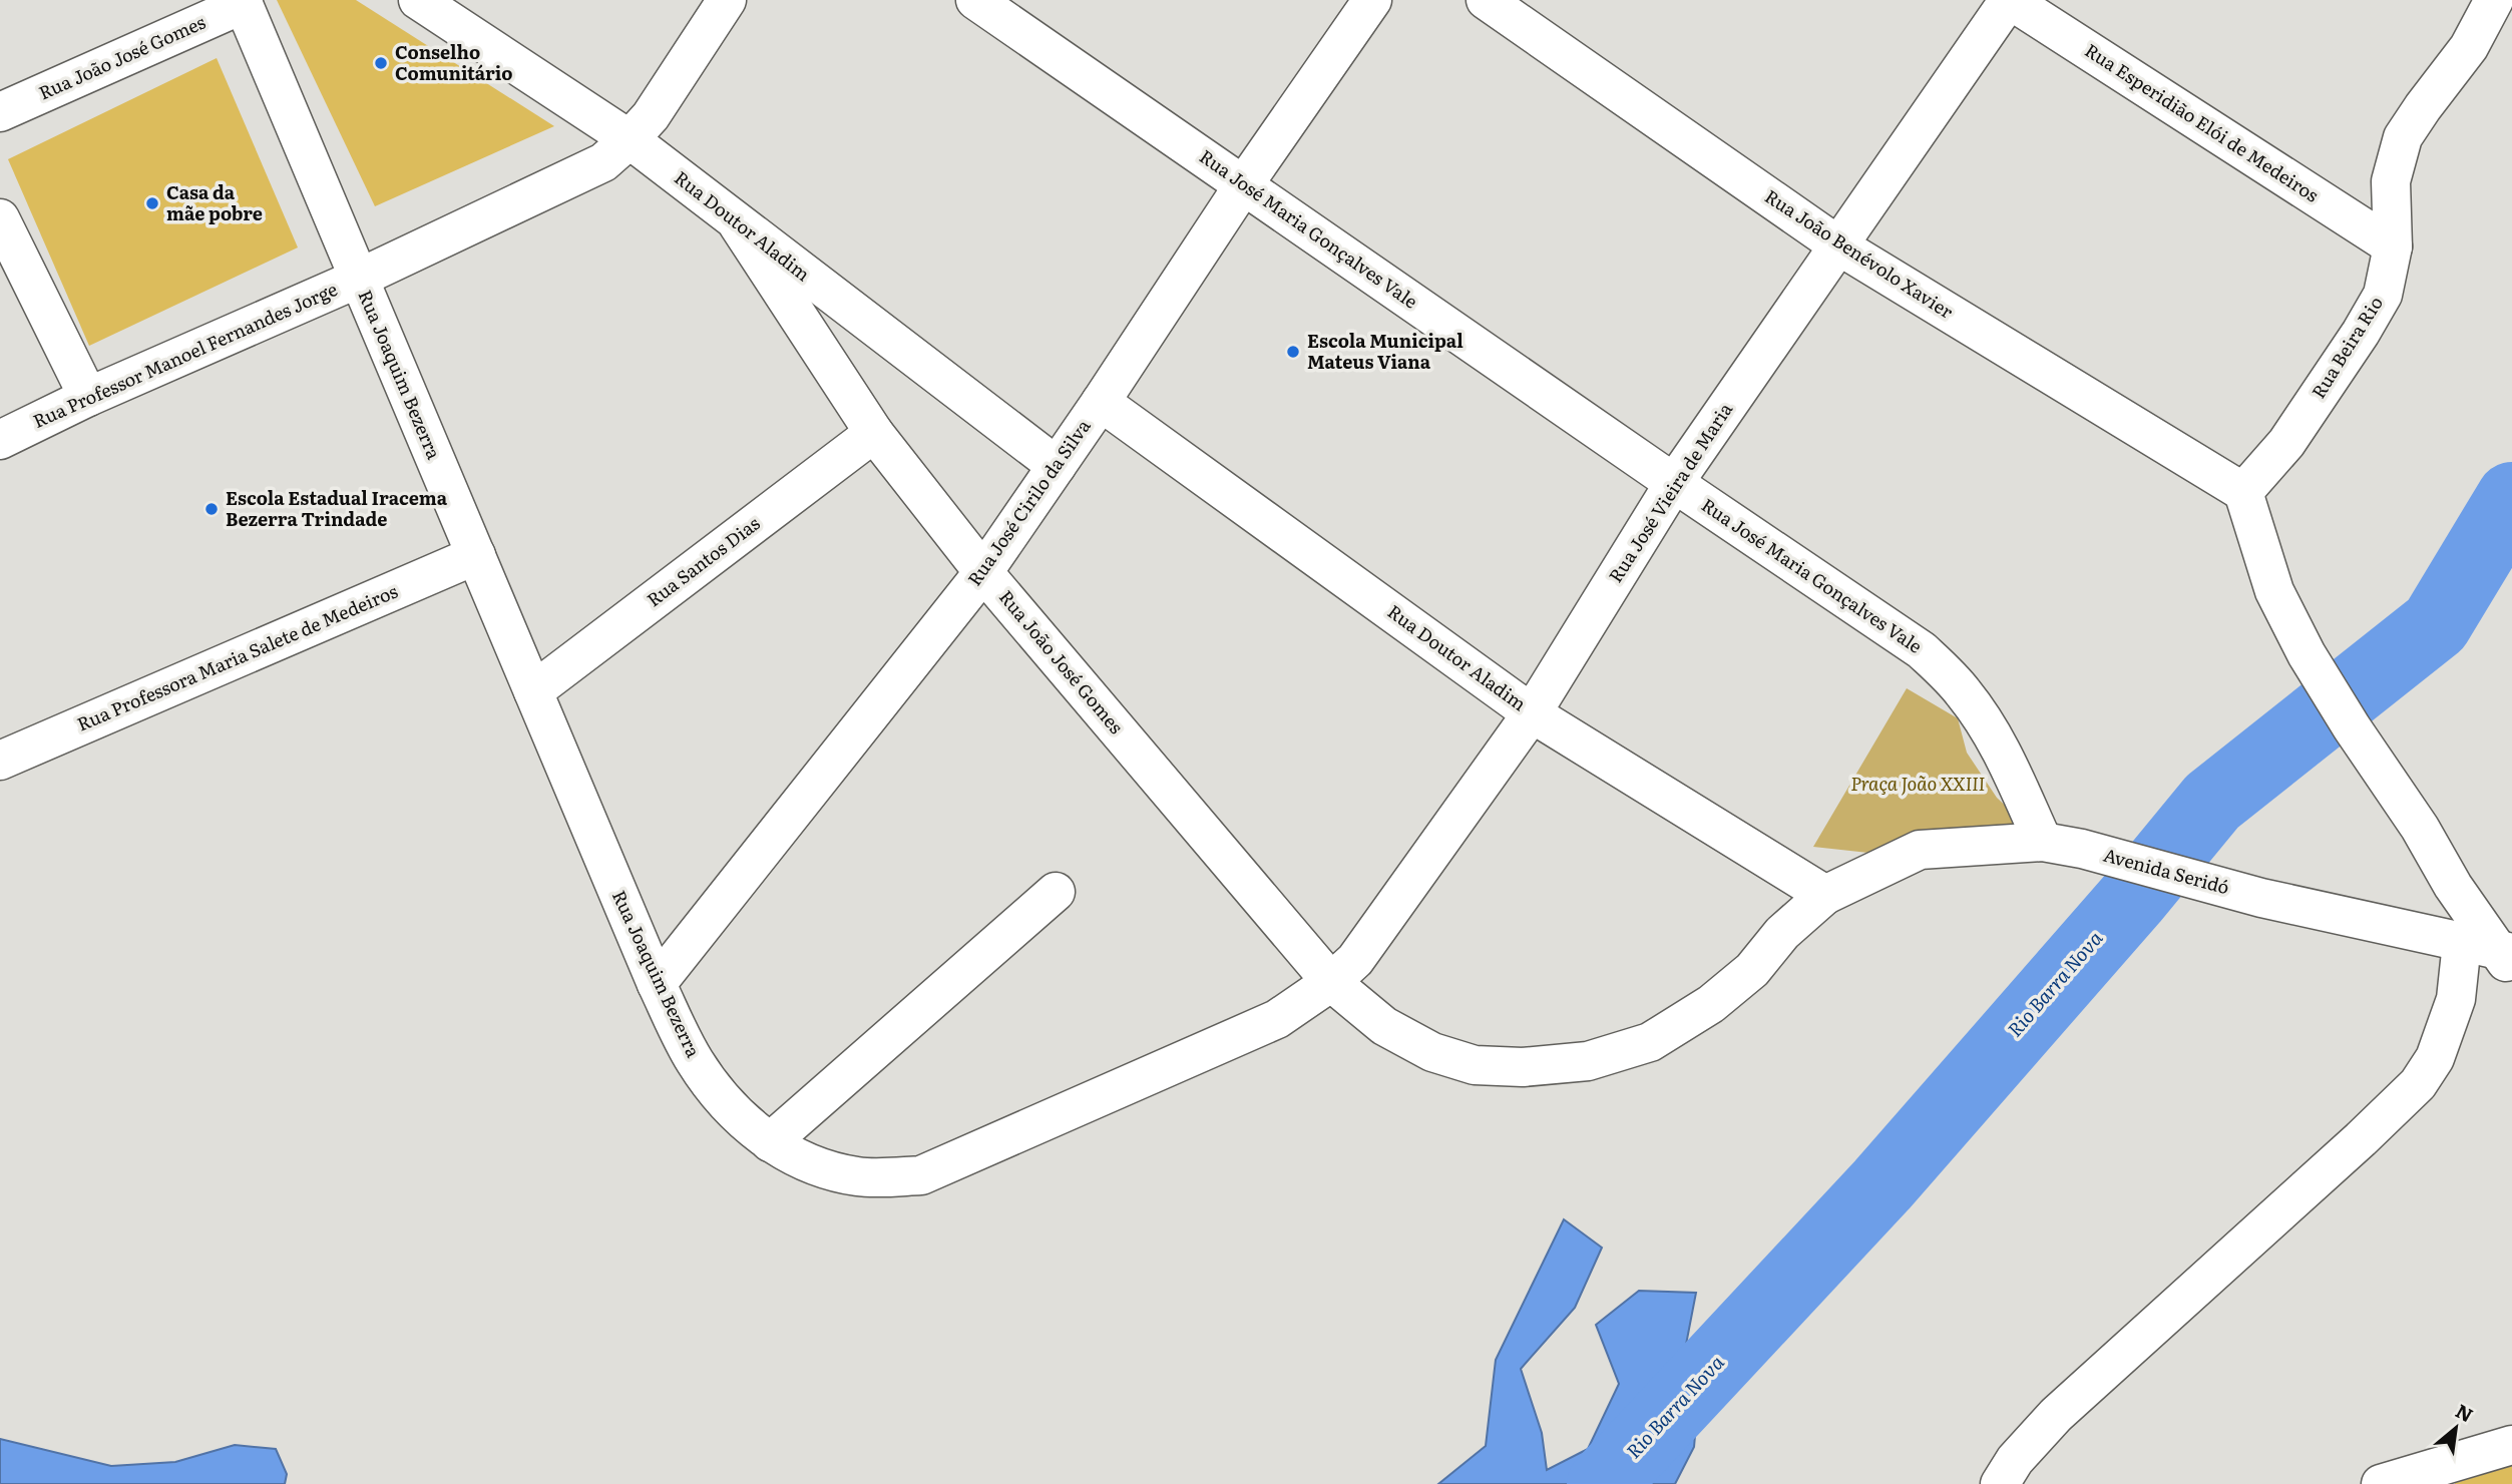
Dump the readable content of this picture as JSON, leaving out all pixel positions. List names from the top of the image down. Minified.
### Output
{"streets":{"street":["Rua João José Gomes","Rua Esperidião Elói de Medeiros","Rua Doutor Aladim","Rua José Maria Gonçalves Vale","Rua João Benévolo Xavier","Rua Beira Rio","Rua Professor Manoel Fernandes Jorge","Rua Joaquim Bezerra","Rua José Vieira de Maria","Rua José Cirilo da Silva","Rua Santos Dias","Rua Professora Maria Salete de Medeiros","Avenida Seridó"]},"crossings":[["Rua João José Gomes","Rua Doutor Aladim"],["Rua João José Gomes","Rua Joaquim Bezerra"],["Rua João José Gomes","Rua José Vieira de Maria"],["Rua João José Gomes","Rua José Cirilo da Silva"],["Rua João José Gomes","Rua Santos Dias"],["Rua Esperidião Elói de Medeiros","Rua Beira Rio"],["Rua Esperidião Elói de Medeiros","Rua José Vieira de Maria"],["Rua Doutor Aladim","Rua Professor Manoel Fernandes Jorge"],["Rua Doutor Aladim","Rua José Vieira de Maria"],["Rua Doutor Aladim","Rua José Cirilo da Silva"],["Rua Doutor Aladim","Avenida Seridó"],["Rua José Maria Gonçalves Vale","Rua José Vieira de Maria"],["Rua José Maria Gonçalves Vale","Rua José Cirilo da Silva"],["Rua José Maria Gonçalves Vale","Avenida Seridó"],["Rua João Benévolo Xavier","Rua Beira Rio"],["Rua João Benévolo Xavier","Rua José Vieira de Maria"],["Rua Professor Manoel Fernandes Jorge","Rua Joaquim Bezerra"],["Rua Joaquim Bezerra","Rua José Vieira de Maria"],["Rua Joaquim Bezerra","Rua José Cirilo da Silva"],["Rua Joaquim Bezerra","Rua Santos Dias"],["Rua Joaquim Bezerra","Rua Professora Maria Salete de Medeiros"]],"water":["Rio Barra Nova"],"parks":["Praça João XXIII"],"places":["Conselho Comunitário","Casa da mãe pobre","Escola Municipal Mateus Viana","Escola Estadual Iracema Bezerra Trindade"],"north":"top right"}
